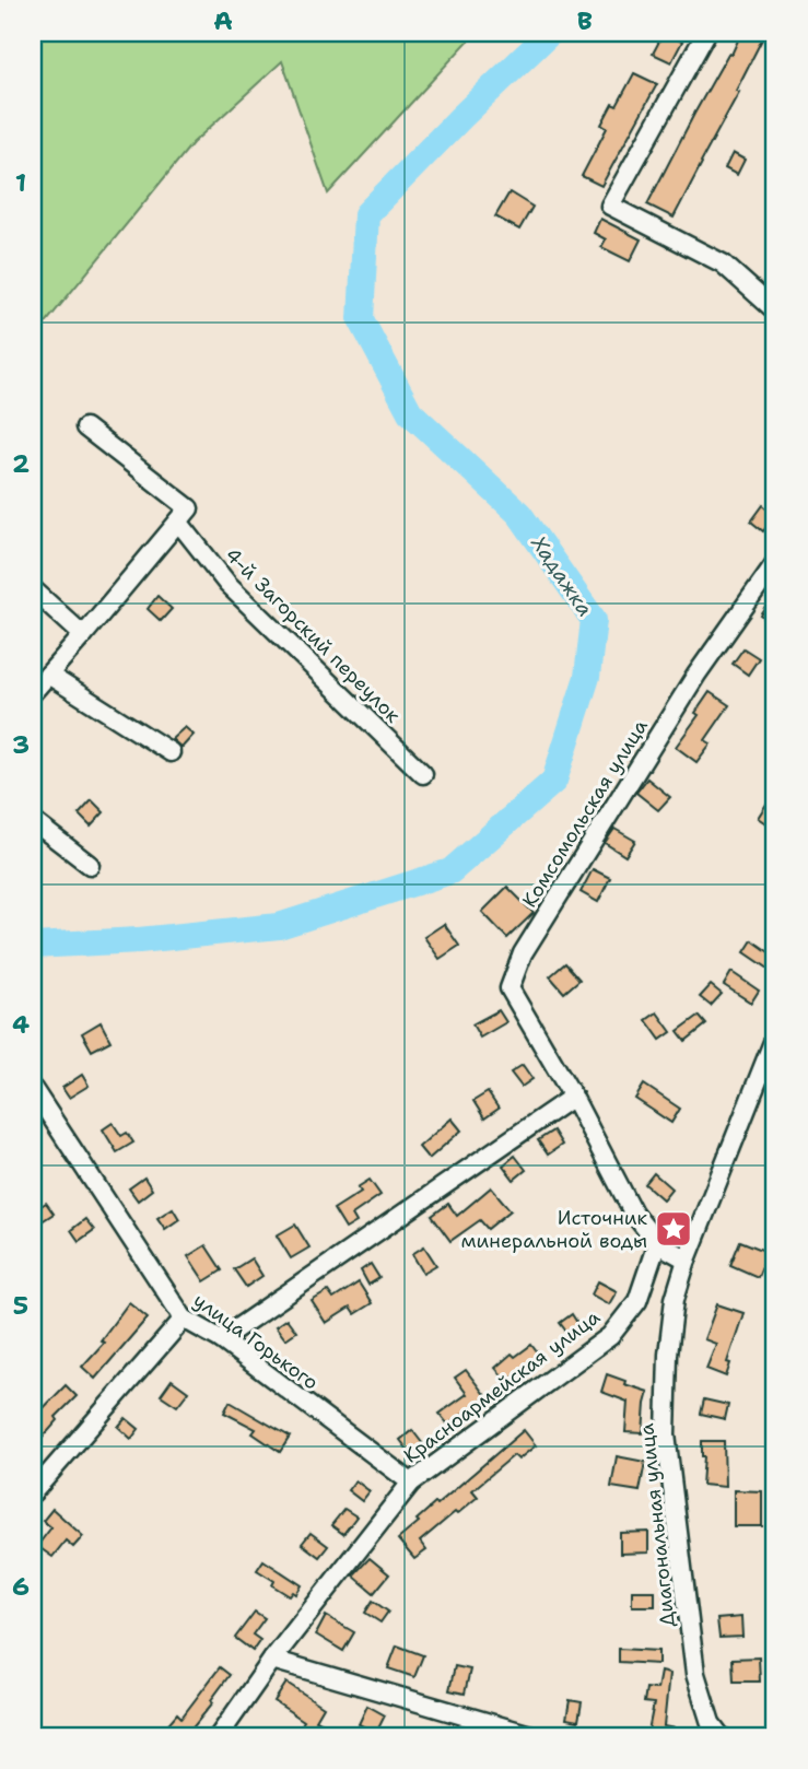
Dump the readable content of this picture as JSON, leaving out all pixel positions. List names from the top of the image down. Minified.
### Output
{"streets":{"street":["4-й Загорский переулок","Комсомольская улица","улица Горького","Красноармейская улица","Диагональная улица"]},"crossings":[["Комсомольская улица","Красноармейская улица"],["улица Горького","Красноармейская улица"]],"water":["Хадажка"],"places":{"place":["Источник минеральной воды"]},"grid":{"columns":["A","B"],"rows":["1","2","3","4","5","6"]}}
